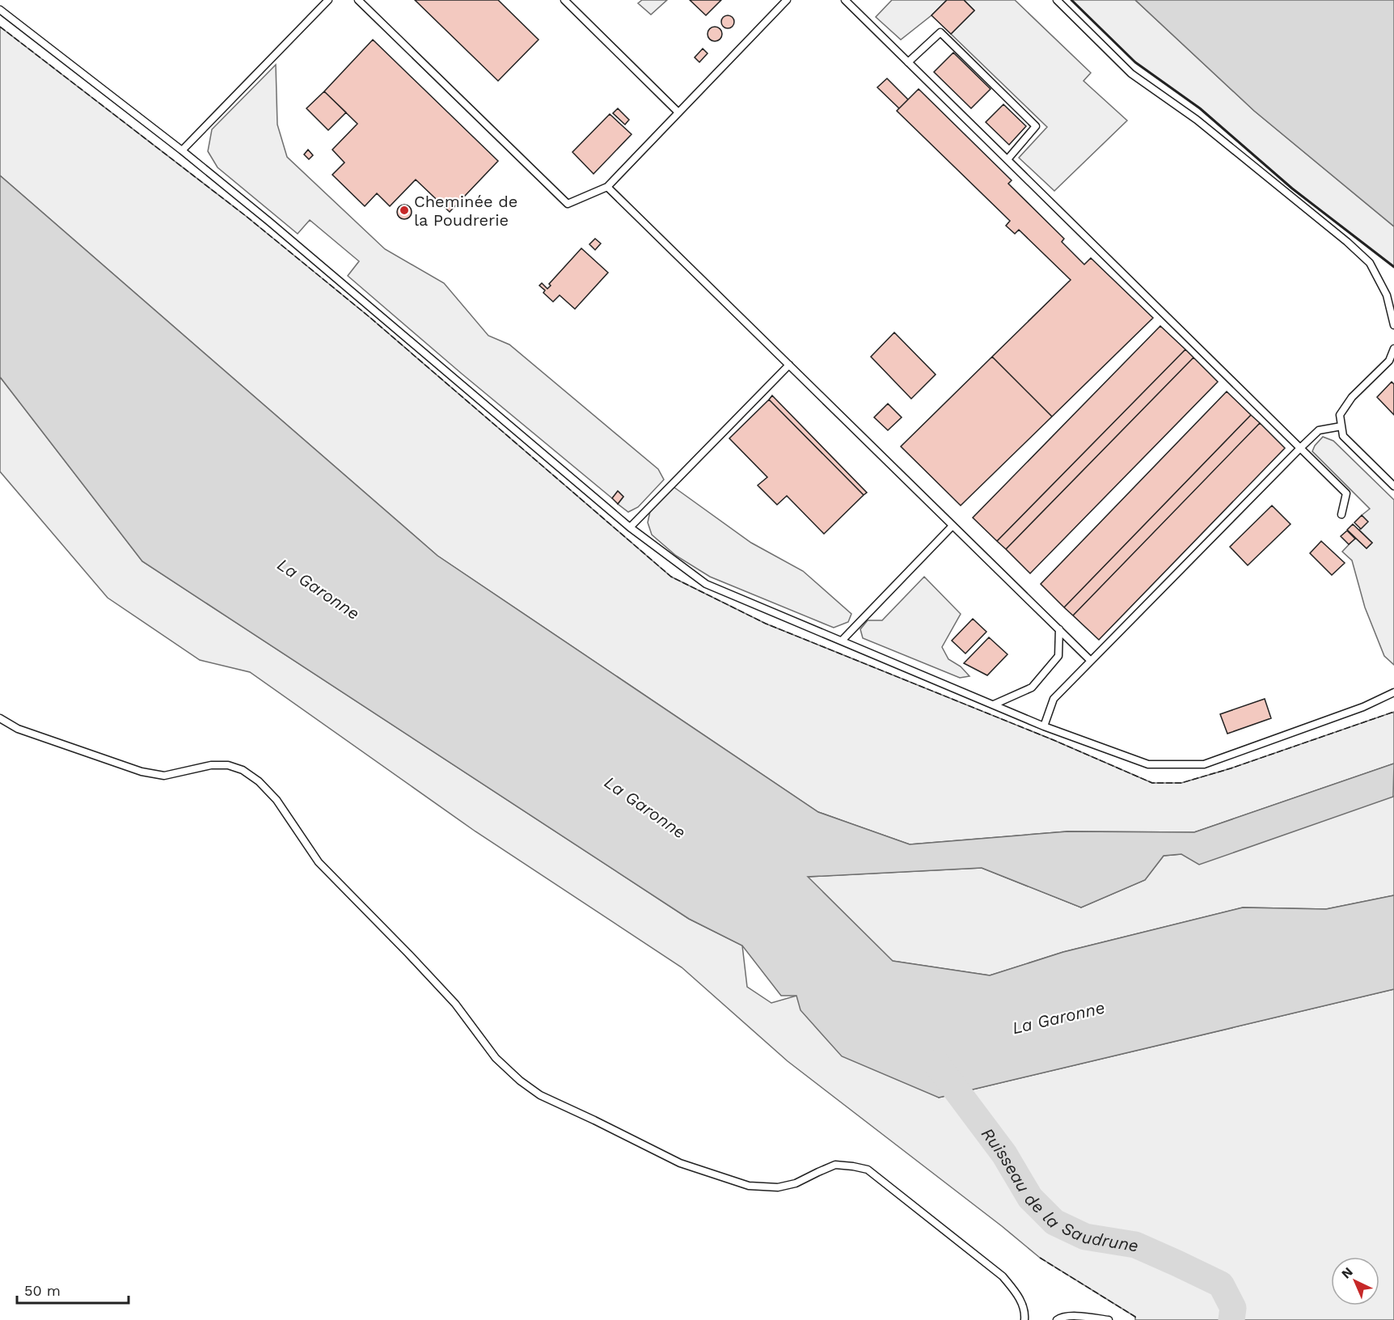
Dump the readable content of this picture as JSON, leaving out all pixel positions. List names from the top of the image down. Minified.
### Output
{"water":["La Garonne","Ruisseau de la Saudrune"],"places":["Cheminée de la Poudrerie"],"scale_bar":"50 m","north":"top left"}
